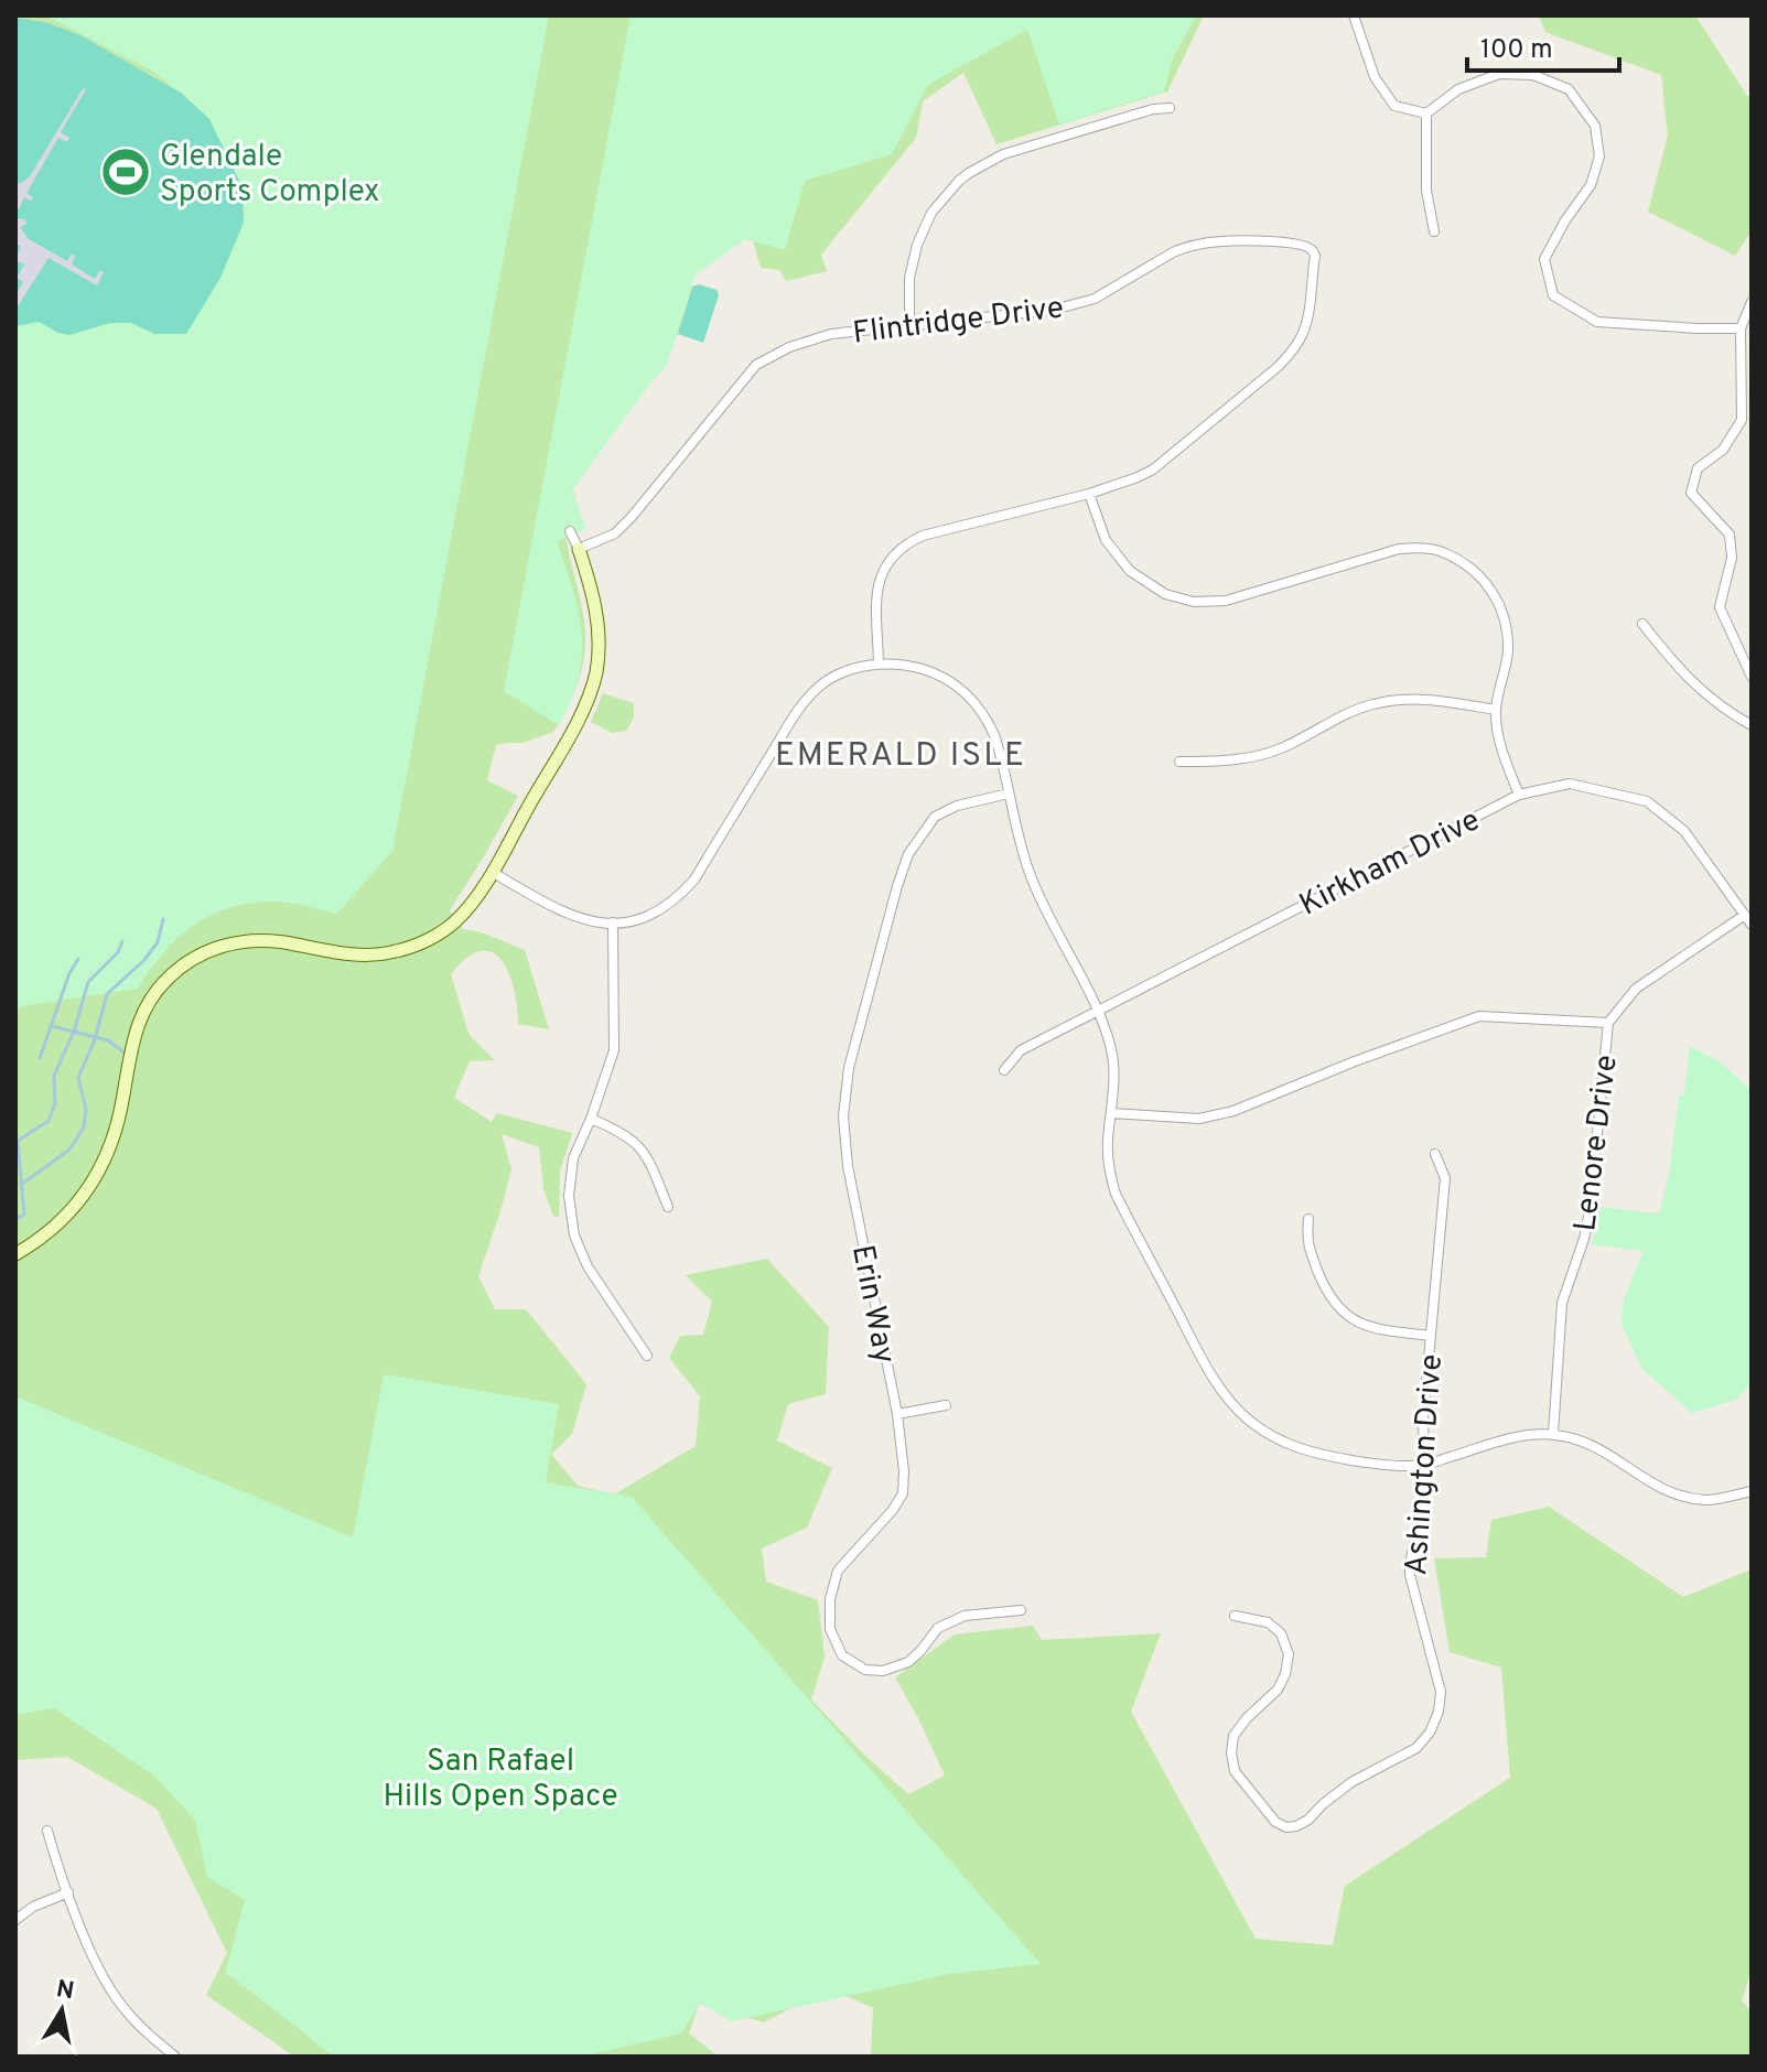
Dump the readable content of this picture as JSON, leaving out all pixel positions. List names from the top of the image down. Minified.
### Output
{"streets":{"street":["Flintridge Drive","Kirkham Drive","Lenore Drive","Erin Way","Ashington Drive"]},"crossings":[["Kirkham Drive","Lenore Drive"]],"districts":["EMERALD ISLE"],"parks":["San Rafael Hills Open Space"],"places":{"sports":["Glendale Sports Complex"]},"scale_bar":"100 m","north":"top"}
